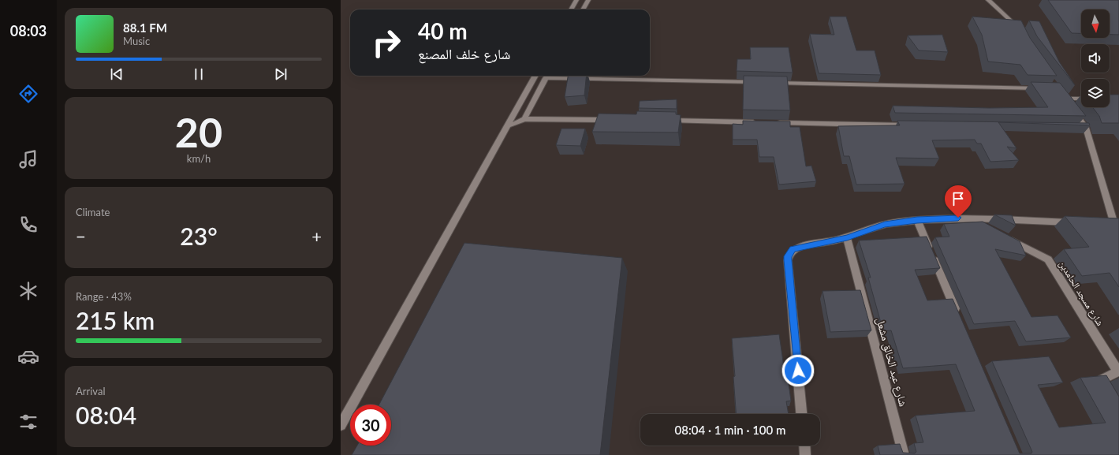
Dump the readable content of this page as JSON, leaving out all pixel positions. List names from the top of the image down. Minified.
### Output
{"streets":{"street":["شارع مسجد الحامدين","شارع عبد الخالق مشعل"]},"north":"bottom","page":{"tabs":"08:03","turn":["40 m","شارع خلف المصنع"],"song":["88.1 FM","Music"],"tile":[["20","km/h"],"Climate",["Range · 43%","215 km"],["Arrival","08:04"]],"heat":["−","23°","+"],"limit":"30","trip":"08:04 · 1 min · 100 m"}}
